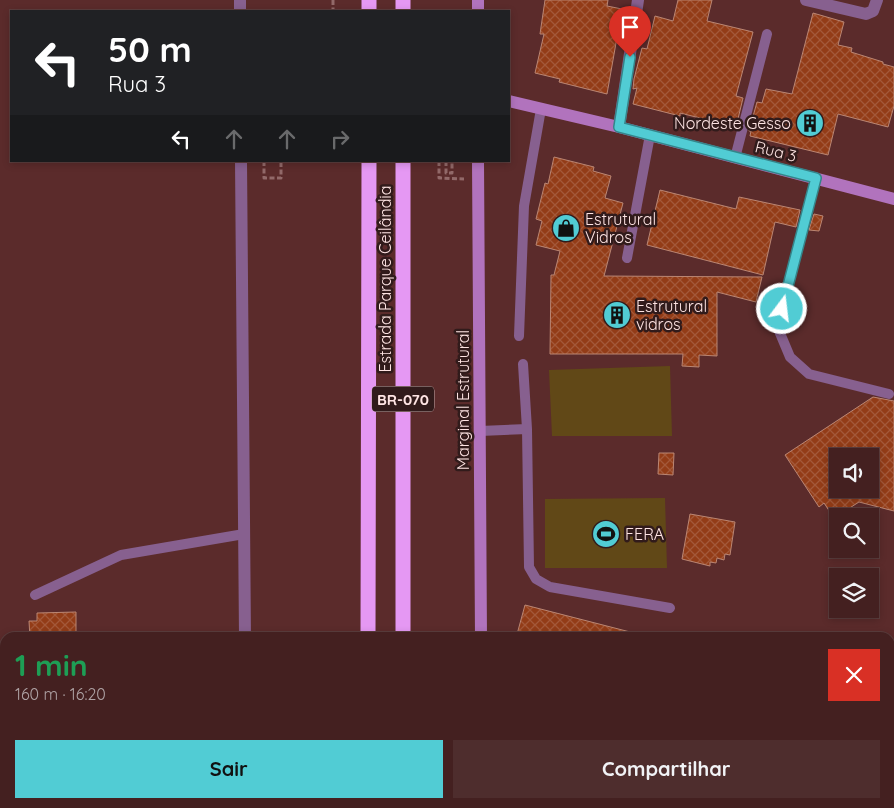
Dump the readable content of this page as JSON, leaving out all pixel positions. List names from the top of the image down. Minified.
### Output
{"streets":{"highway":["Estrada Parque Ceilândia","BR-070"],"main road":["Rua 3","Marginal Estrutural"]},"places":{"building":["Nordeste Gesso","Estrutural vidros"],"shop":["Estrutural Vidros"],"sports":["FERA"]},"page":{"turn":["50 m","Rua 3"],"heading":["1 min","160 m · 16:20"],"buttons":["Sair","Compartilhar"]}}
